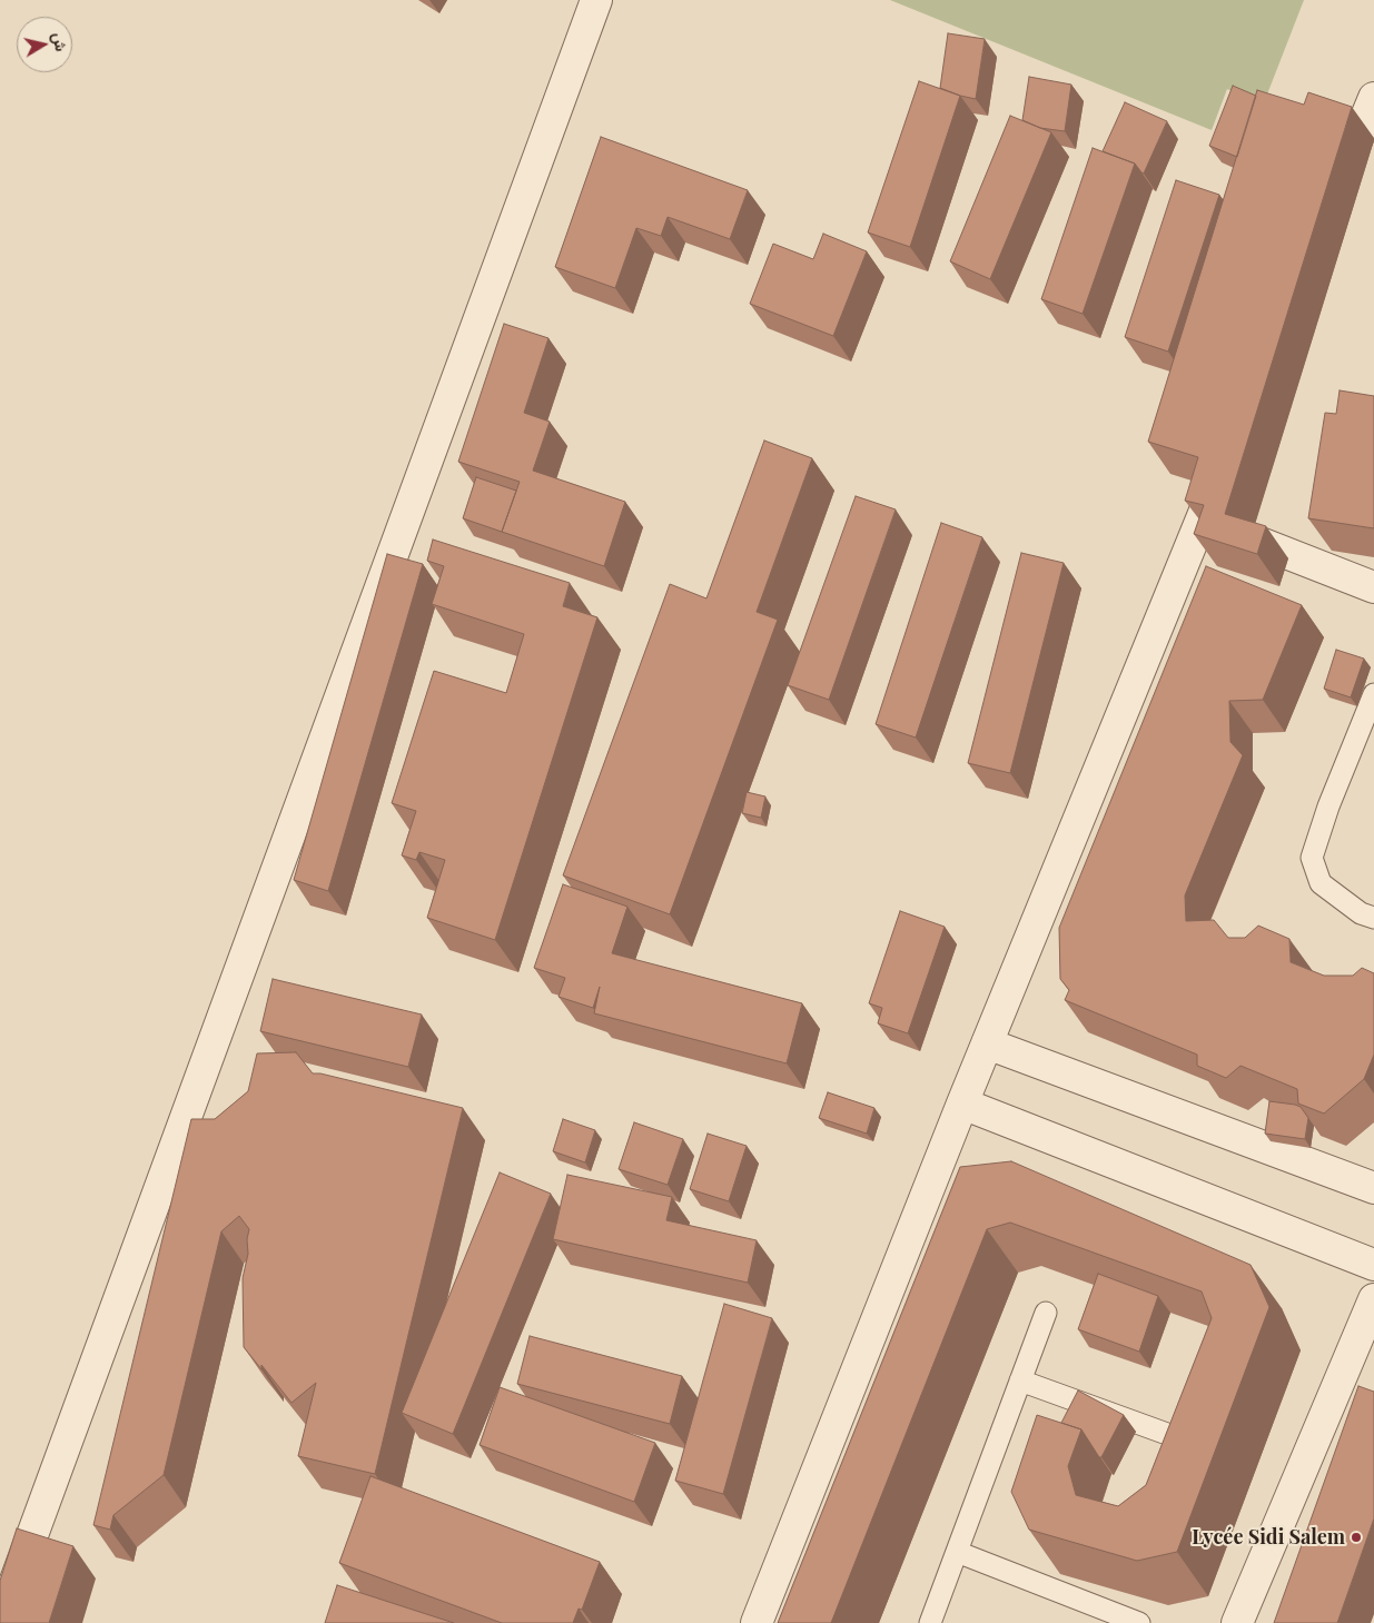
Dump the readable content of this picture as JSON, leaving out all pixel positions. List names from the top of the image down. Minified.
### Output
{"places":["Lycée Sidi Salem"],"north":"right"}
